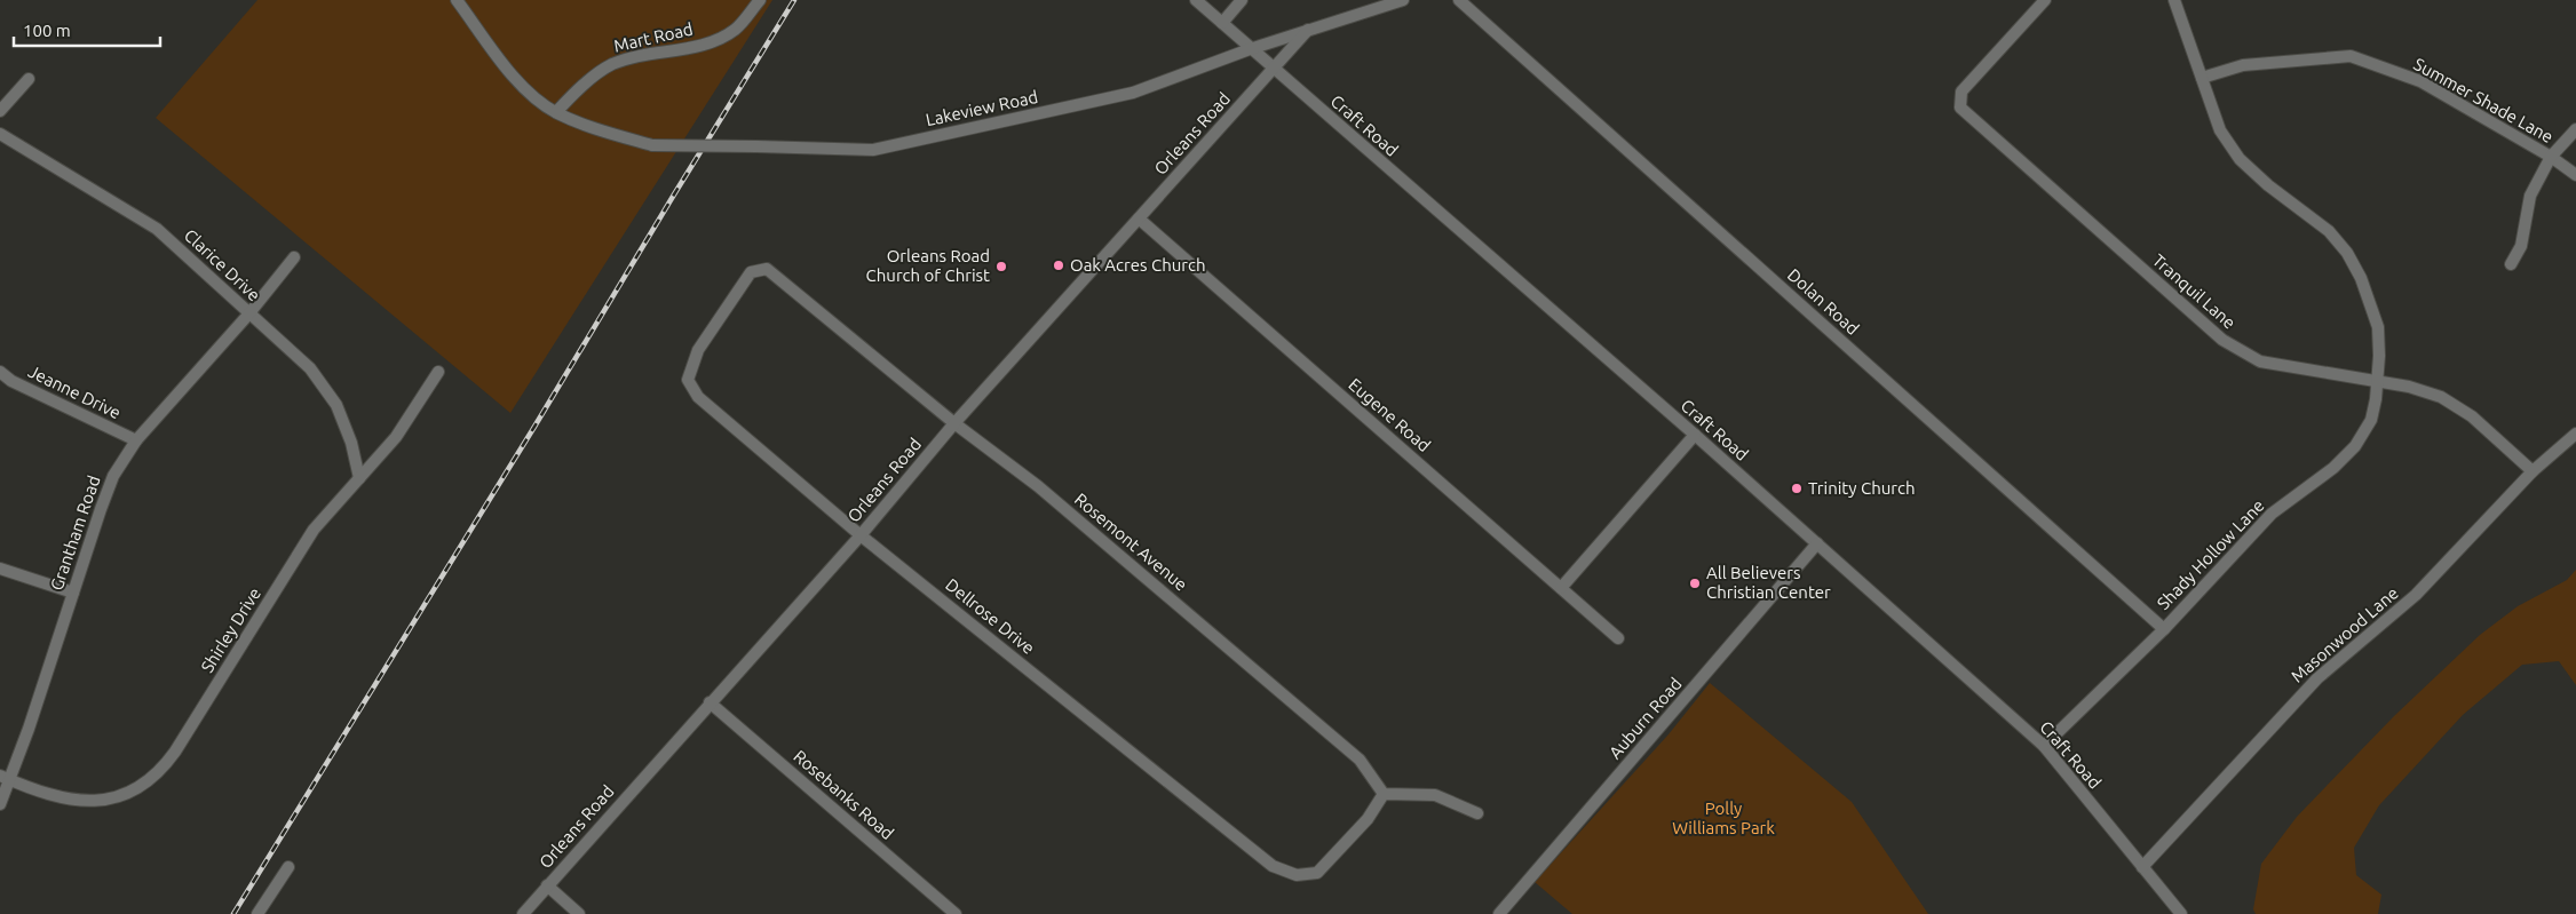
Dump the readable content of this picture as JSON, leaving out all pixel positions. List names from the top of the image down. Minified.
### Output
{"streets":{"street":["Mart Road","Summer Shade Lane","Lakeview Road","Craft Road","Orleans Road","Clarice Drive","Tranquil Lane","Dolan Road","Jeanne Drive","Eugene Road","Grantham Road","Rosemont Avenue","Shady Hollow Lane","Dellrose Drive","Shirley Drive","Masonwood Lane","Auburn Road","Rosebanks Road"]},"crossings":[["Mart Road","Lakeview Road"],["Summer Shade Lane","Shady Hollow Lane"],["Lakeview Road","Craft Road"],["Craft Road","Orleans Road"],["Craft Road","Shady Hollow Lane"],["Craft Road","Masonwood Lane"],["Craft Road","Auburn Road"],["Orleans Road","Eugene Road"],["Orleans Road","Rosemont Avenue"],["Orleans Road","Dellrose Drive"],["Orleans Road","Rosebanks Road"],["Clarice Drive","Grantham Road"],["Clarice Drive","Shirley Drive"],["Tranquil Lane","Shady Hollow Lane"],["Tranquil Lane","Masonwood Lane"],["Dolan Road","Shady Hollow Lane"],["Jeanne Drive","Grantham Road"],["Grantham Road","Shirley Drive"],["Rosemont Avenue","Dellrose Drive"]],"parks":["Polly Williams Park"],"places":["Oak Acres Church","Orleans Road Church of Christ","Trinity Church","All Believers Christian Center"],"scale_bar":"100 m"}
